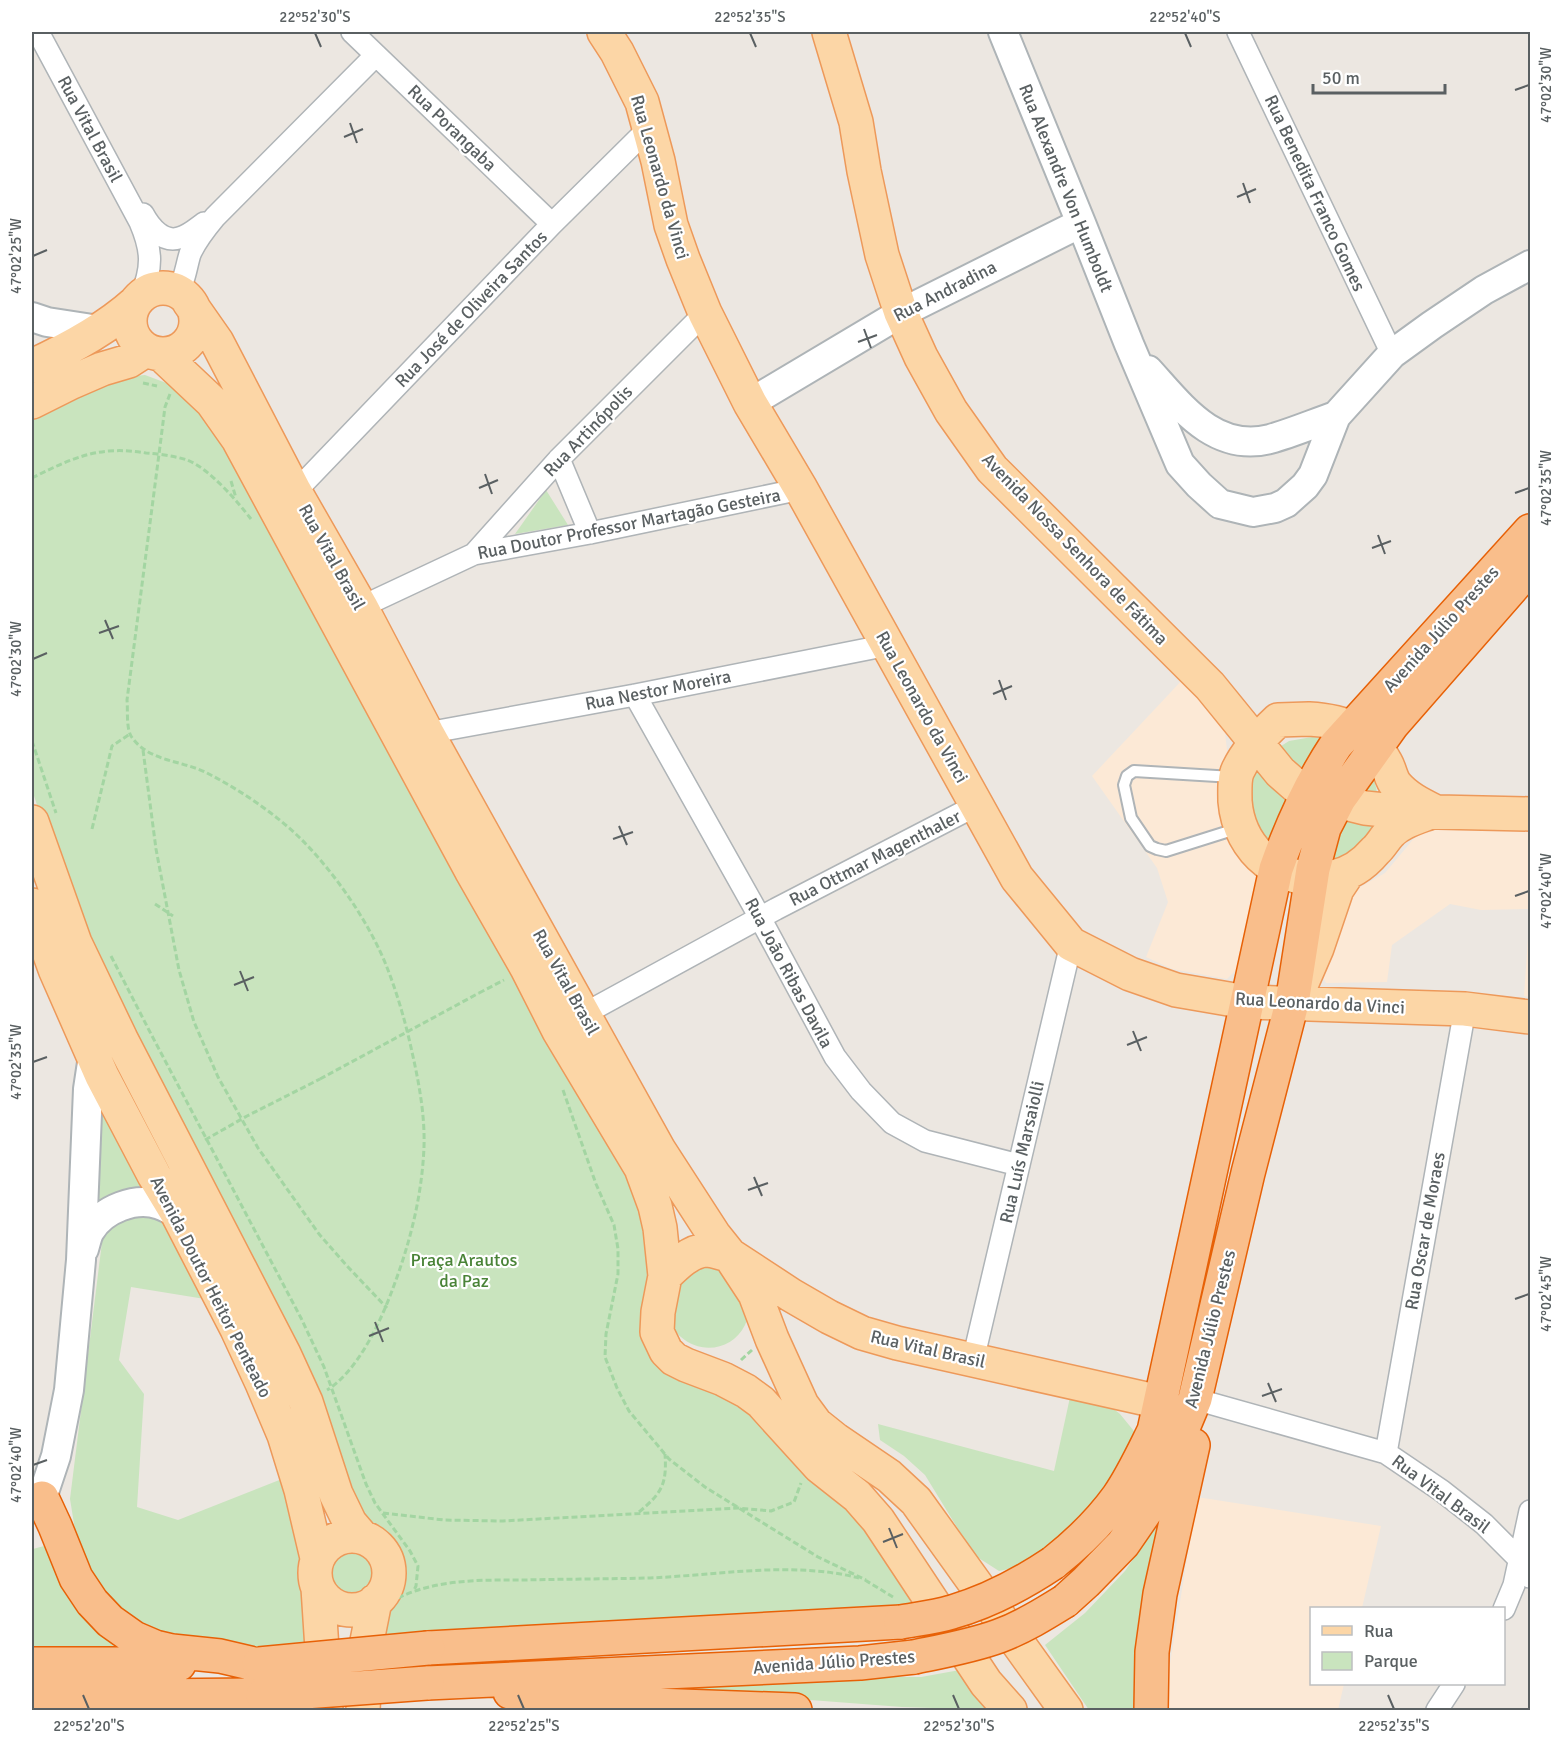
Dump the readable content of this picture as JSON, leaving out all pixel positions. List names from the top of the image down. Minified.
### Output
{"streets":{"highway":["Avenida Júlio Prestes"],"main road":["Rua Vital Brasil","Rua Leonardo da Vinci","Avenida Nossa Senhora de Fátima","Avenida Doutor Heitor Penteado"],"street":["Rua Porangaba","Rua Alexandre Von Humboldt","Rua Benedita Franco Gomes","Rua Andradina","Rua José de Oliveira Santos","Rua Artinópolis","Rua Doutor Professor Martagão Gesteira","Rua Nestor Moreira","Rua Ottmar Magenthaler","Rua João Ribas Davila","Rua Luís Marsaiolli","Rua Oscar de Moraes"]},"crossings":[["Rua Porangaba","Rua José de Oliveira Santos"],["Rua Vital Brasil","Rua José de Oliveira Santos"],["Rua Vital Brasil","Rua Doutor Professor Martagão Gesteira"],["Rua Vital Brasil","Avenida Júlio Prestes"],["Rua Vital Brasil","Rua Nestor Moreira"],["Rua Vital Brasil","Rua Ottmar Magenthaler"],["Rua Vital Brasil","Rua Luís Marsaiolli"],["Rua Vital Brasil","Rua Oscar de Moraes"],["Rua Leonardo da Vinci","Rua Andradina"],["Rua Leonardo da Vinci","Rua José de Oliveira Santos"],["Rua Leonardo da Vinci","Rua Artinópolis"],["Rua Leonardo da Vinci","Rua Doutor Professor Martagão Gesteira"],["Rua Leonardo da Vinci","Avenida Júlio Prestes"],["Rua Leonardo da Vinci","Rua Nestor Moreira"],["Rua Leonardo da Vinci","Rua Ottmar Magenthaler"],["Rua Leonardo da Vinci","Rua Luís Marsaiolli"],["Rua Leonardo da Vinci","Rua Oscar de Moraes"],["Rua Alexandre Von Humboldt","Rua Benedita Franco Gomes"],["Rua Alexandre Von Humboldt","Rua Andradina"],["Rua Andradina","Avenida Nossa Senhora de Fátima"],["Rua Artinópolis","Rua Doutor Professor Martagão Gesteira"],["Rua Nestor Moreira","Rua João Ribas Davila"],["Rua Ottmar Magenthaler","Rua João Ribas Davila"],["Rua João Ribas Davila","Rua Luís Marsaiolli"]],"parks":["Praça Arautos da Paz"],"legend":["Rua","Parque"],"scale_bar":"50 m","coordinates":["22°52'30\"S","22°52'35\"S","22°52'40\"S","47°02'30\"W","47°02'25\"W","47°02'35\"W","47°02'40\"W","47°02'45\"W","22°52'20\"S","22°52'25\"S"]}
